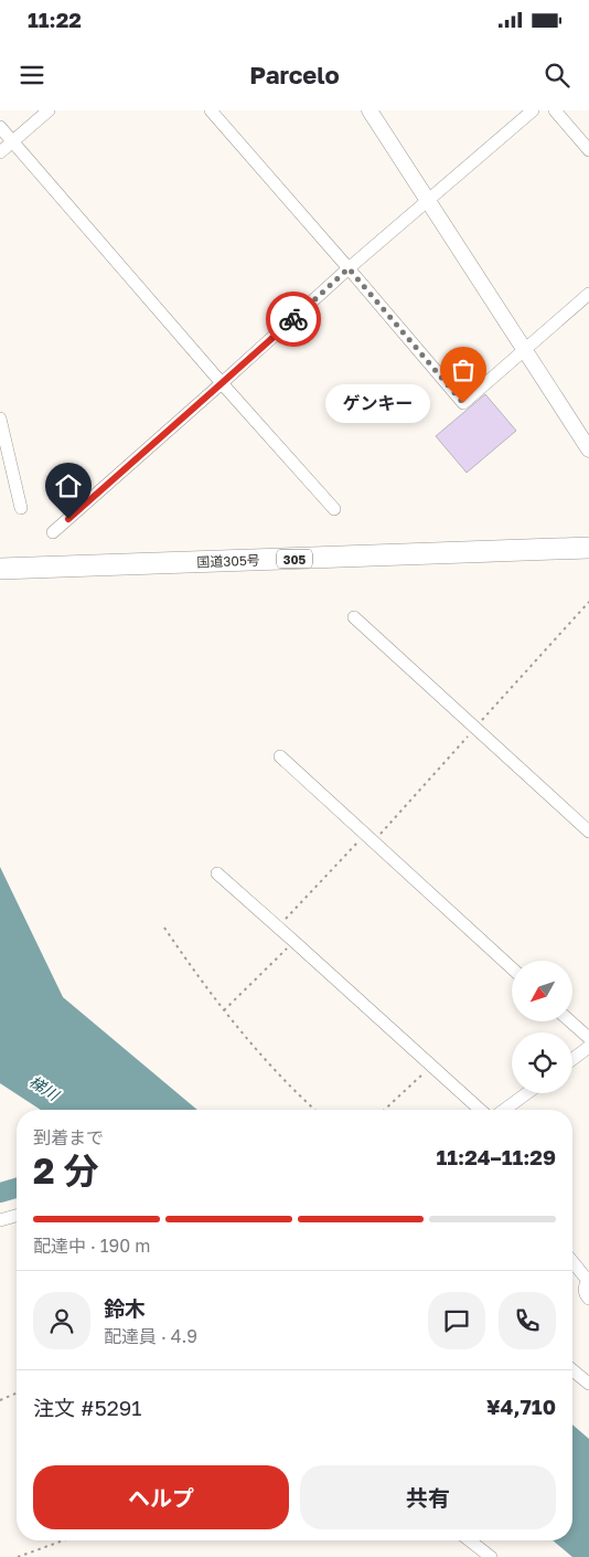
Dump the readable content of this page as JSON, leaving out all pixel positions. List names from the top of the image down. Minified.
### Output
{"streets":{"highway":["305","国道305号"]},"water":["梯川"],"places":["ゲンキー"],"north":"bottom left","page":{"status":"11:22","header":"Parcelo","bubble":"ゲンキー","heading":["2 分","到着まで","11:24–11:29"],"panel":["鈴木","配達員 · 4.9","注文 #5291","¥4,710"],"bar":"配達中 · 190 m","buttons":["ヘルプ","共有"]}}
